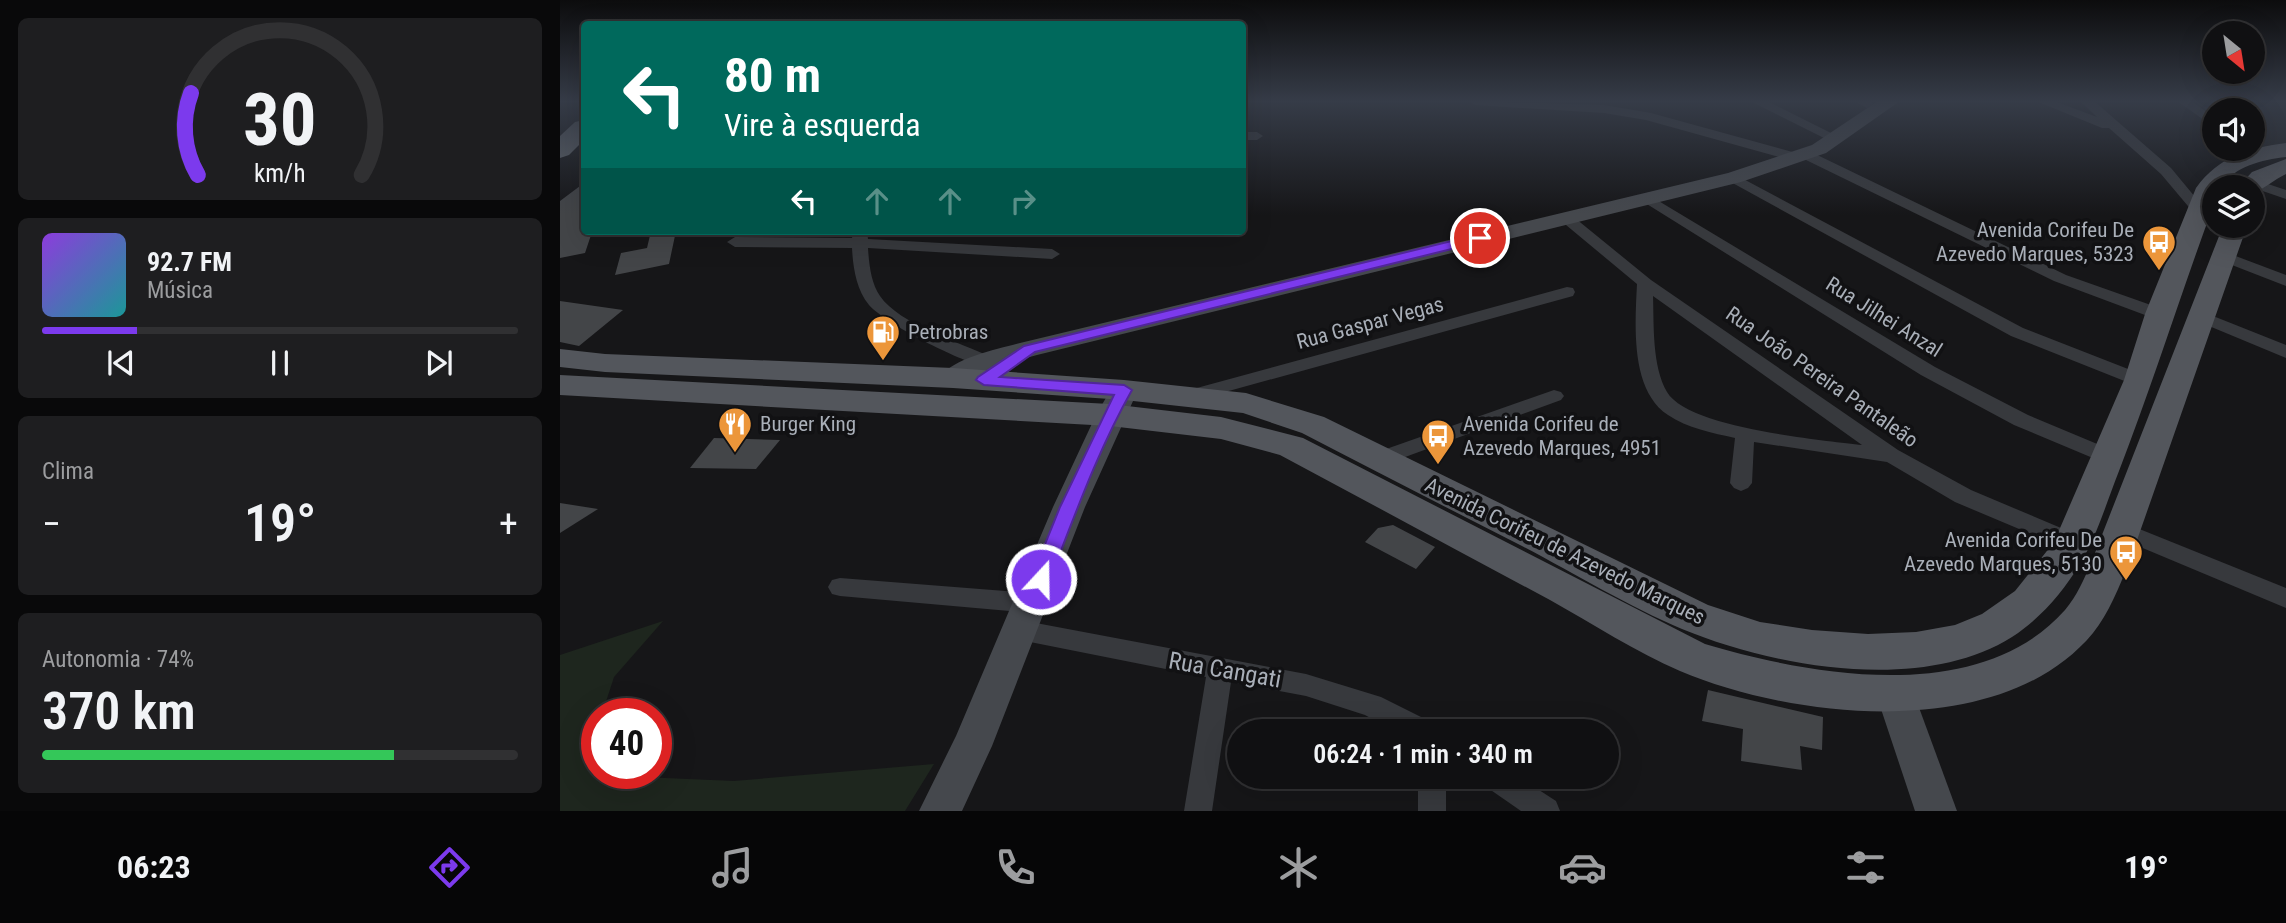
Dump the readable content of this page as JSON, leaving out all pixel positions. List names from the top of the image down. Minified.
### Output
{"streets":{"main road":["Avenida Corifeu de Azevedo Marques"],"street":["Rua Jilhei Anzal","Rua Gaspar Vegas","Rua João Pereira Pantaleão","Rua Cangati"]},"crossings":[["Rua Jilhei Anzal","Avenida Corifeu de Azevedo Marques"],["Rua Gaspar Vegas","Avenida Corifeu de Azevedo Marques"],["Rua João Pereira Pantaleão","Avenida Corifeu de Azevedo Marques"]],"places":{"bus stop":["Avenida Corifeu De Azevedo Marques, 5323","Avenida Corifeu de Azevedo Marques, 4951","Avenida Corifeu De Azevedo Marques, 5130"],"fuel station":["Petrobras"],"restaurant":["Burger King"]},"north":"bottom right","page":{"turn":["80 m","Vire à esquerda"],"song":["92.7 FM","Música"],"tile":["Clima",["Autonomia · 74%","370 km"]],"heat":["−","19°","+"],"limit":"40","trip":"06:24 · 1 min · 340 m","tabs":["06:23","19°"],"gauge":["30","km/h"]}}
